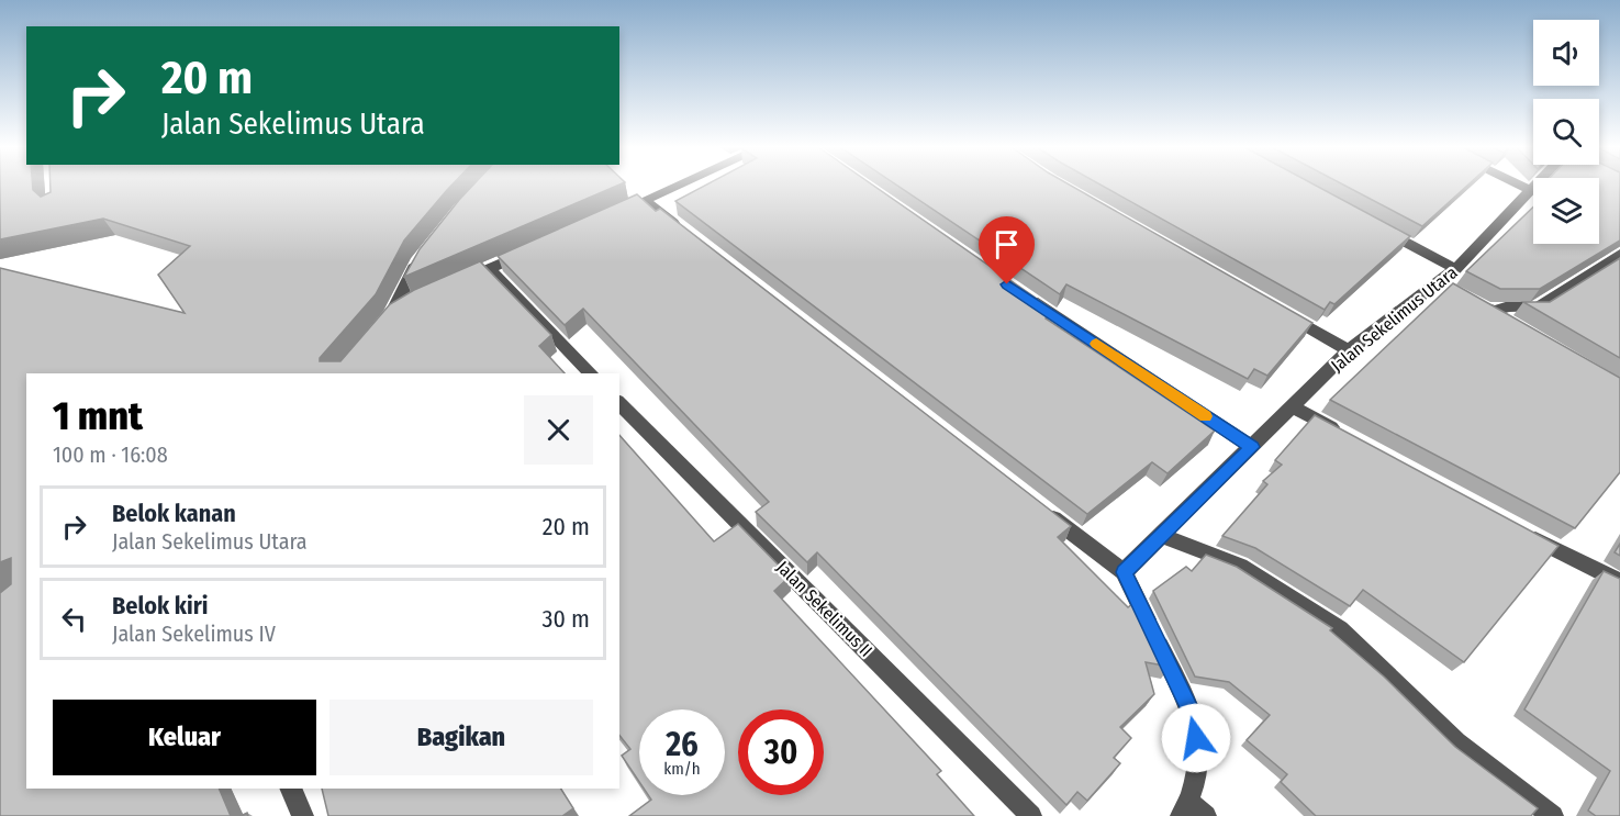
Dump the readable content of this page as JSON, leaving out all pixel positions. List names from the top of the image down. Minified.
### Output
{"streets":{"street":["Jalan Sekelimus Utara","Jalan Sekelimus II"]},"page":{"turn":["20 m","Jalan Sekelimus Utara"],"heading":["1 mnt","100 m · 16:08"],"list":[{"name":"Belok kanan","note":"Jalan Sekelimus Utara","value":"20 m"},{"name":"Belok kiri","note":"Jalan Sekelimus IV","value":"30 m"}],"buttons":["Keluar","Bagikan"],"speed":"26 km/h","limit":"30"}}
